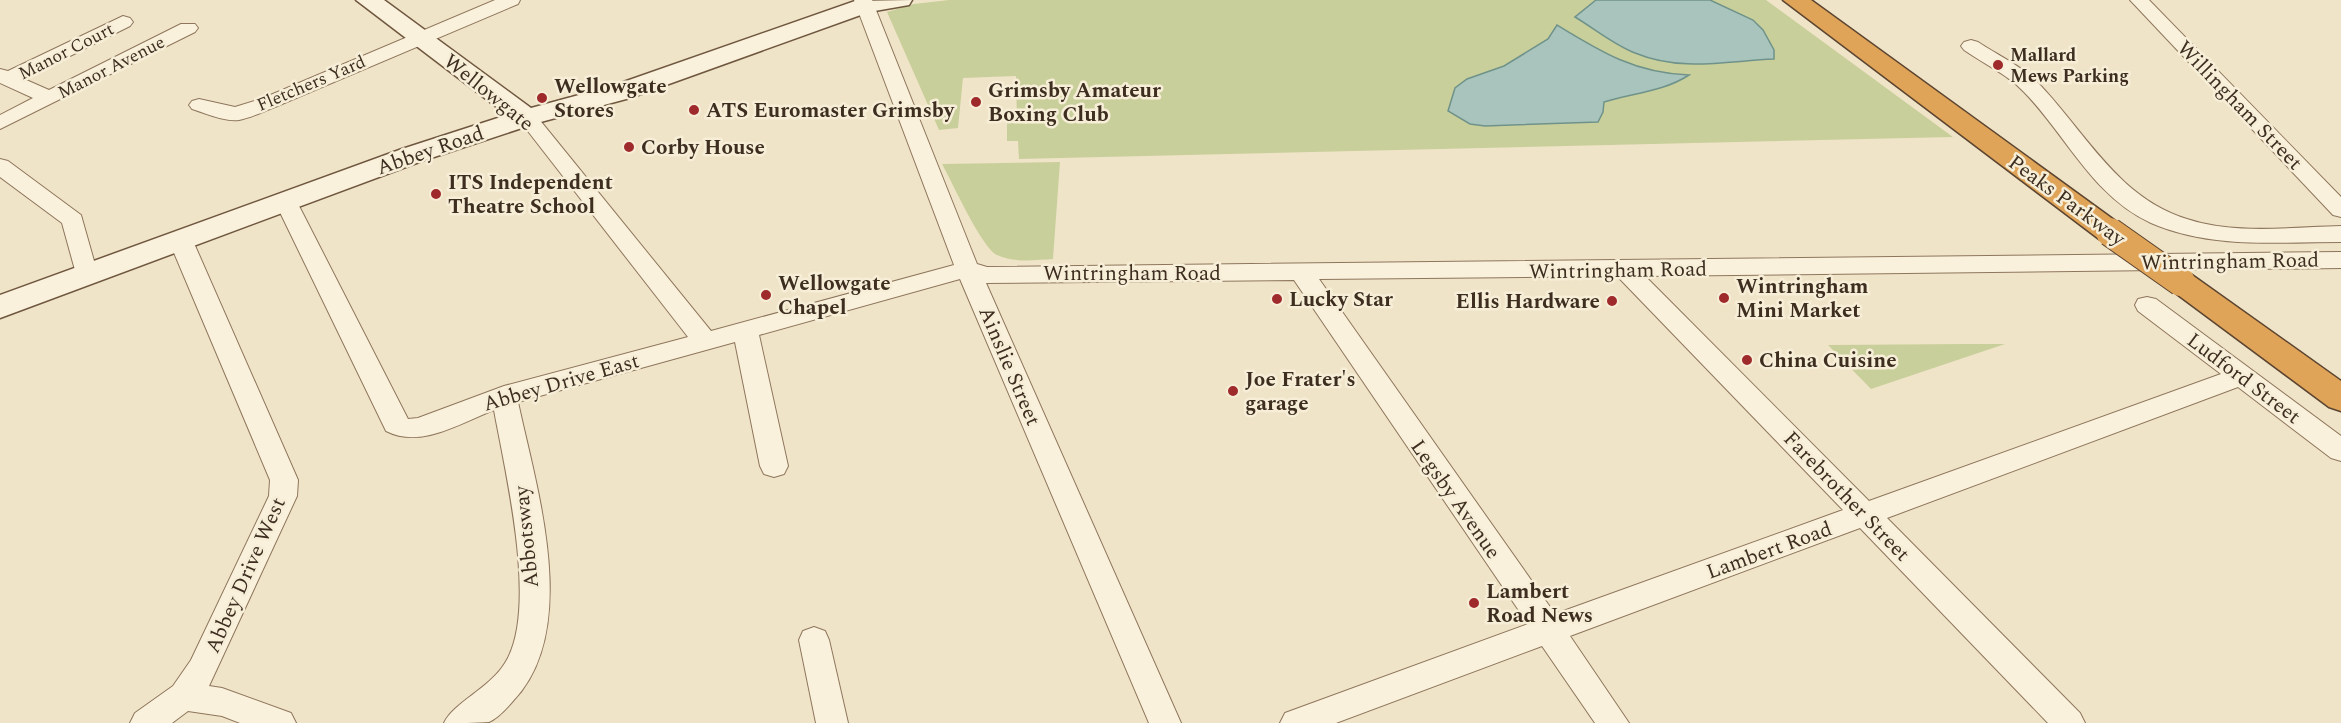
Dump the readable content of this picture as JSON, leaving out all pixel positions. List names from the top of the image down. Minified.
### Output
{"streets":{"highway":["Peaks Parkway"],"street":["Manor Court","Manor Avenue","Fletchers Yard","Wellowgate","Willingham Street","Abbey Road","Wintringham Road","Ainslie Street","Ludford Street","Abbey Drive East","Farebrother Street","Legsby Avenue","Abbotsway","Lambert Road","Abbey Drive West"]},"crossings":[["Manor Court","Manor Avenue"],["Fletchers Yard","Wellowgate"],["Wellowgate","Abbey Road"],["Wellowgate","Abbey Drive East"],["Abbey Road","Ainslie Street"],["Abbey Road","Abbey Drive East"],["Abbey Road","Abbey Drive West"],["Wintringham Road","Ainslie Street"],["Wintringham Road","Abbey Drive East"],["Wintringham Road","Farebrother Street"],["Wintringham Road","Legsby Avenue"],["Ainslie Street","Abbey Drive East"],["Ludford Street","Lambert Road"],["Abbey Drive East","Abbotsway"],["Farebrother Street","Lambert Road"],["Legsby Avenue","Lambert Road"]],"places":["Mallard Mews Parking","Wellowgate Stores","Grimsby Amateur Boxing Club","ATS Euromaster Grimsby","Corby House","ITS Independent Theatre School","Wellowgate Chapel","Wintringham Mini Market","Lucky Star","Ellis Hardware","China Cuisine","Joe Frater's garage","Lambert Road News"]}
